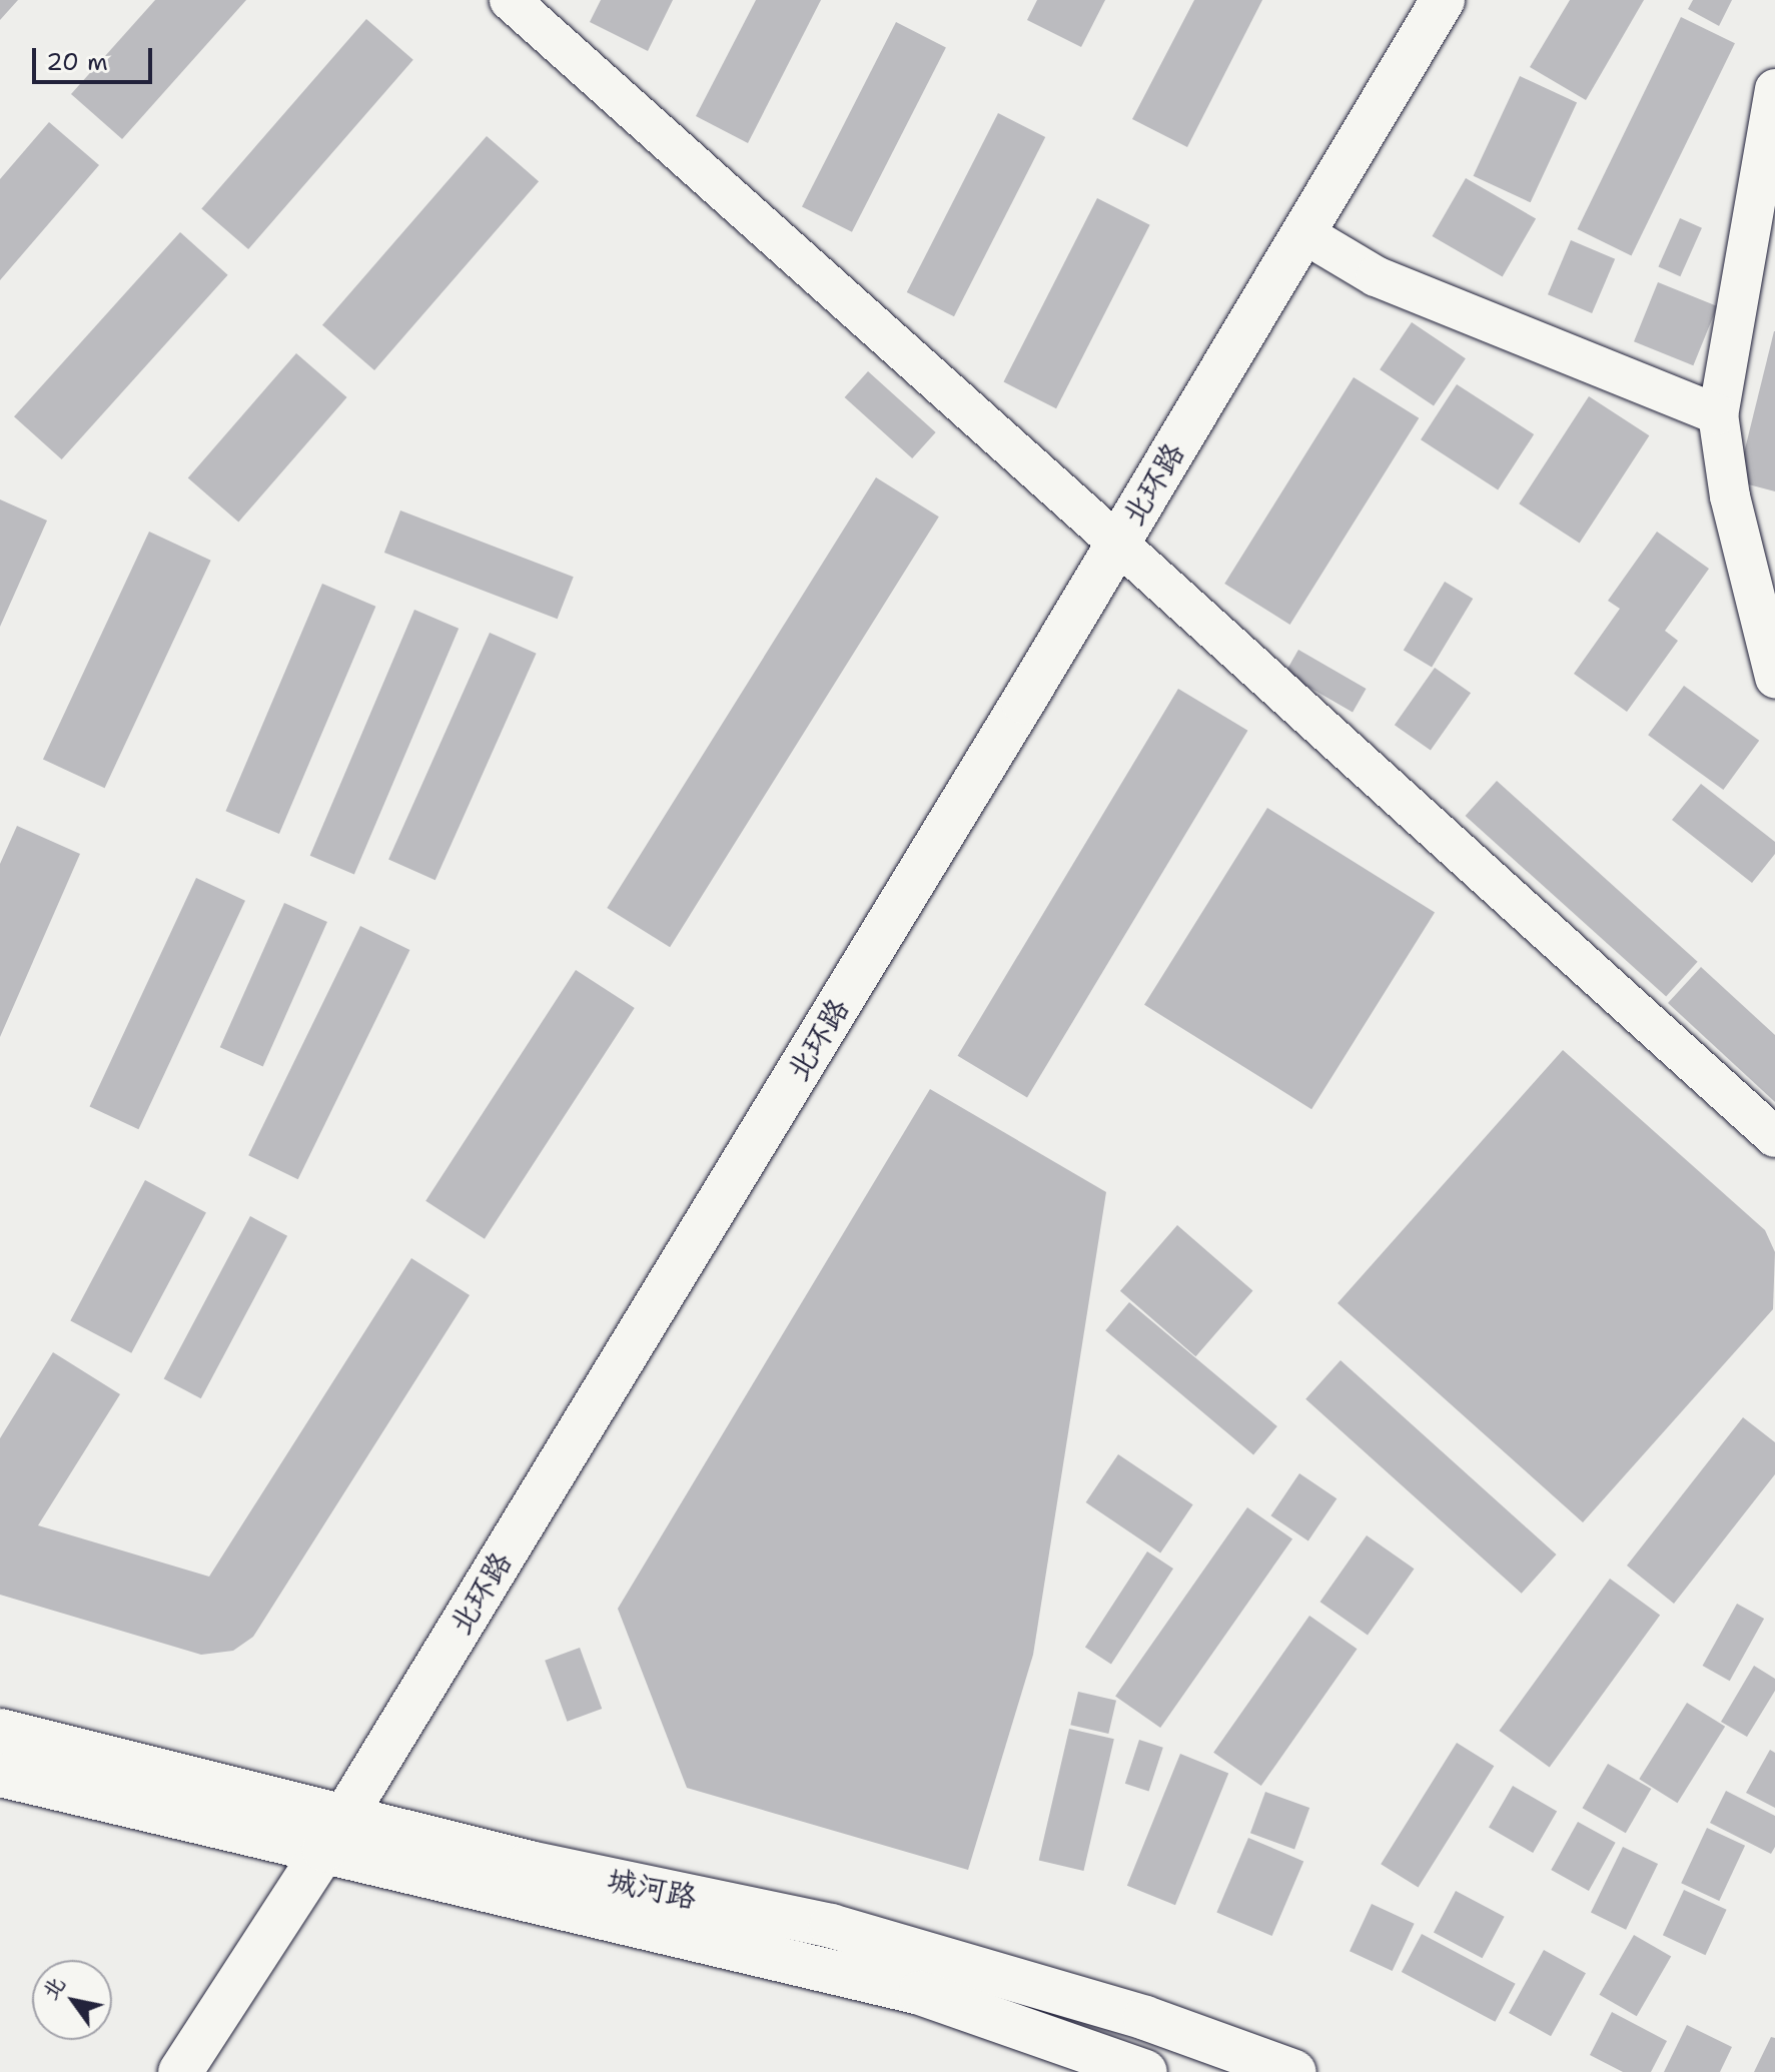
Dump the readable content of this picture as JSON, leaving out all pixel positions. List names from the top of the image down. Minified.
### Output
{"streets":{"main road":["北环路","城河路"]},"crossings":[["北环路","城河路"]],"scale_bar":"20 m","north":"top left"}
